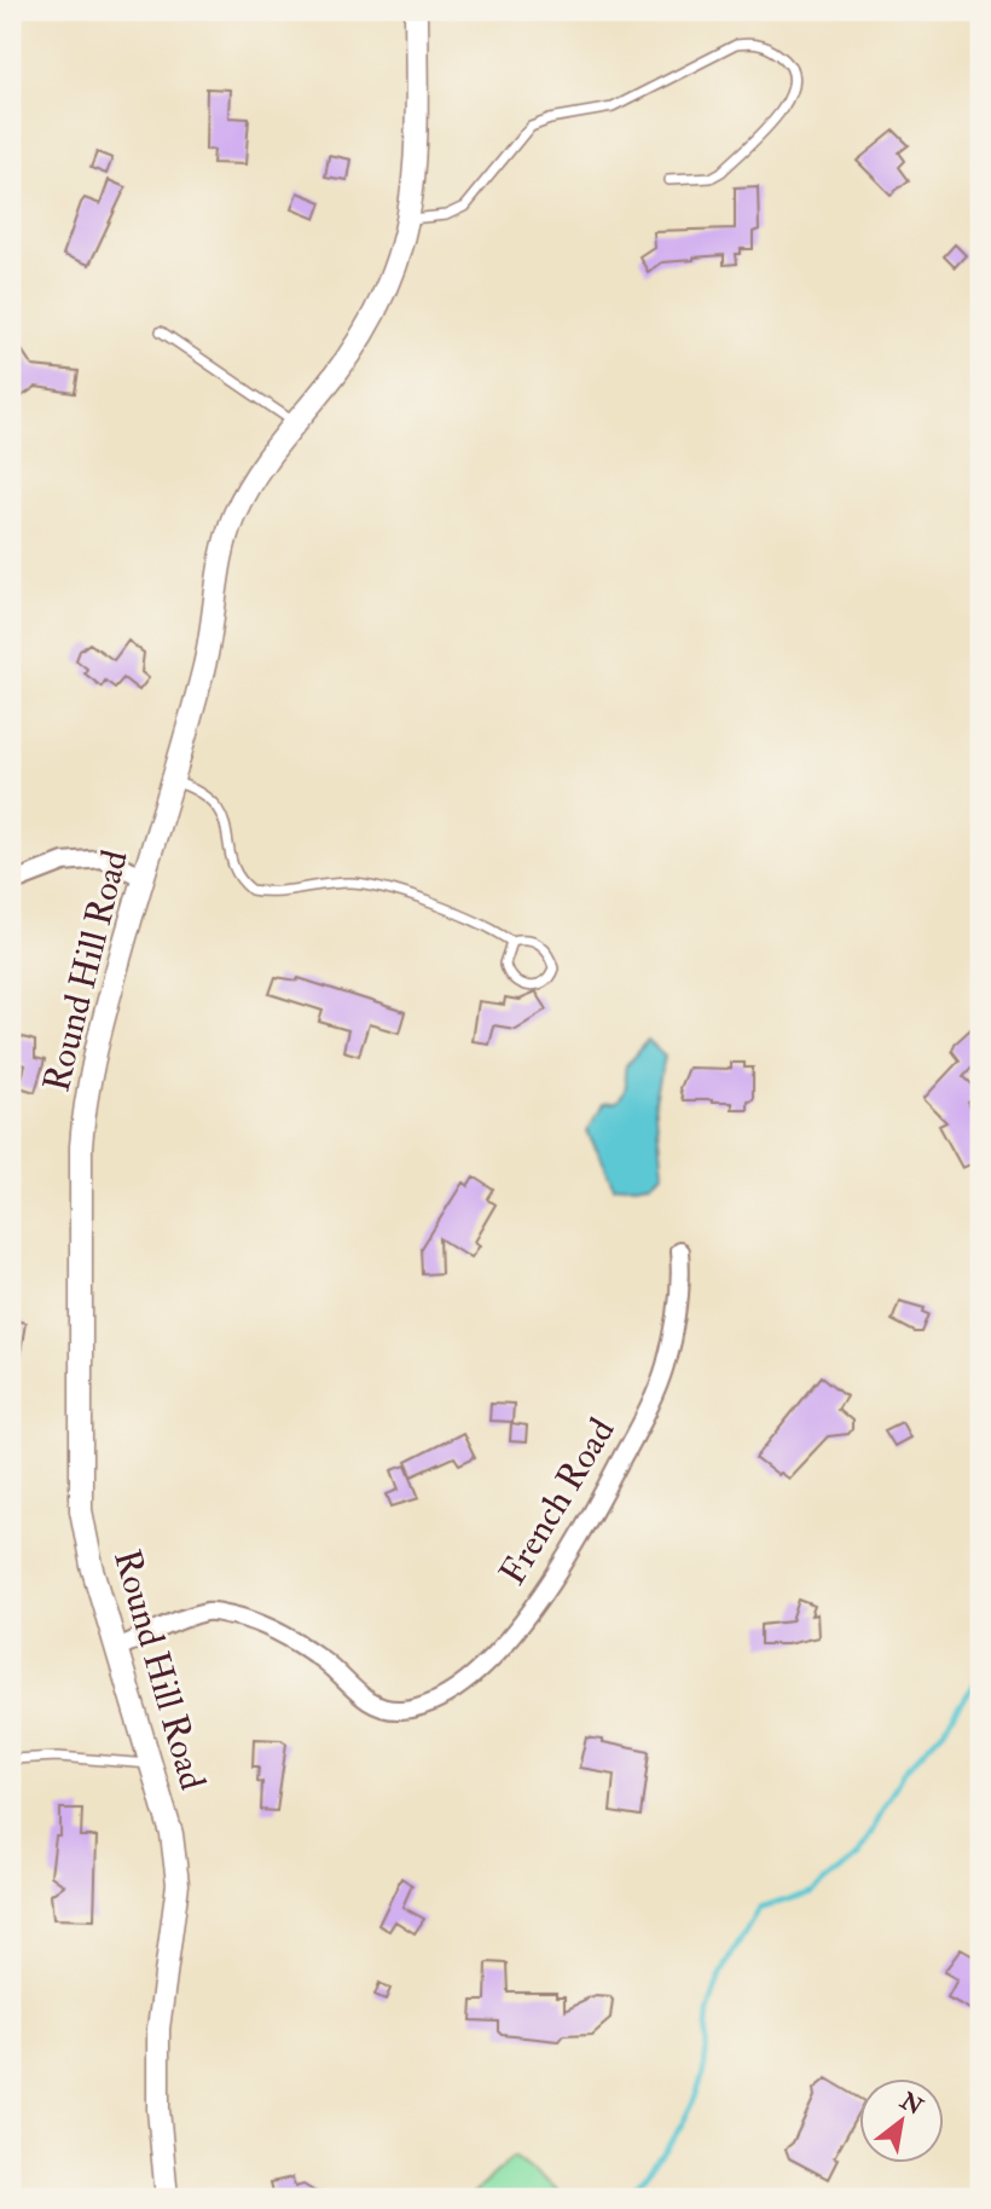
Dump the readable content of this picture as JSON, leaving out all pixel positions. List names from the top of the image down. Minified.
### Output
{"streets":{"street":["Round Hill Road","French Road"]},"crossings":[["Round Hill Road","French Road"]],"north":"top right"}
